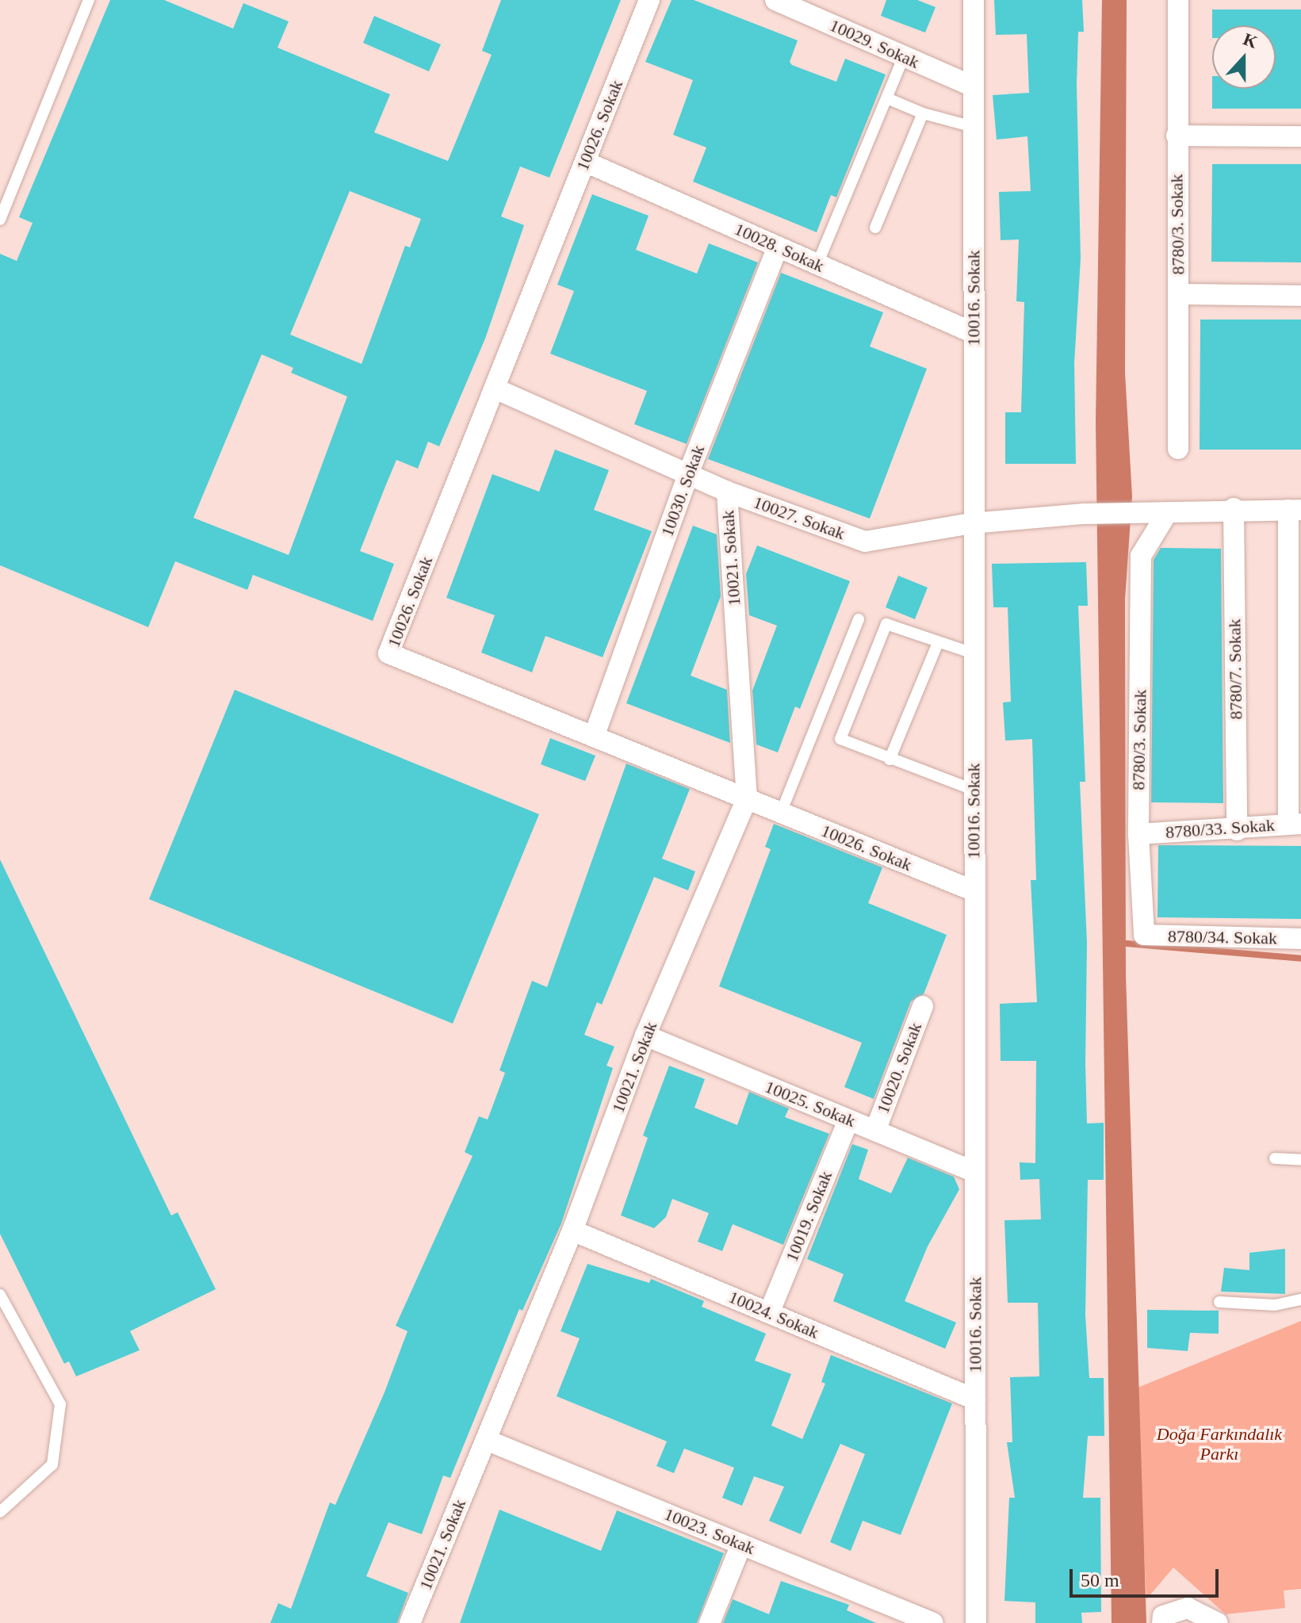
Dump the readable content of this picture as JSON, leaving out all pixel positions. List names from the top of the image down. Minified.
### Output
{"streets":{"street":["10029. Sokak","10026. Sokak","8780/3. Sokak","10028. Sokak","10016. Sokak","10030. Sokak","10027. Sokak","10021. Sokak","8780/7. Sokak","8780/33. Sokak","8780/34. Sokak","10020. Sokak","10025. Sokak","10019. Sokak","10024. Sokak","10023. Sokak"]},"crossings":[["10029. Sokak","10016. Sokak"],["10026. Sokak","10028. Sokak"],["10026. Sokak","10016. Sokak"],["10026. Sokak","10030. Sokak"],["10026. Sokak","10027. Sokak"],["10026. Sokak","10021. Sokak"],["8780/3. Sokak","10027. Sokak"],["8780/3. Sokak","8780/33. Sokak"],["8780/3. Sokak","8780/34. Sokak"],["10028. Sokak","10016. Sokak"],["10028. Sokak","10030. Sokak"],["10016. Sokak","10027. Sokak"],["10016. Sokak","10025. Sokak"],["10016. Sokak","10024. Sokak"],["10030. Sokak","10027. Sokak"],["10027. Sokak","10021. Sokak"],["10027. Sokak","8780/7. Sokak"],["10021. Sokak","10025. Sokak"],["10021. Sokak","10024. Sokak"],["10021. Sokak","10023. Sokak"],["8780/7. Sokak","8780/33. Sokak"],["10020. Sokak","10025. Sokak"],["10025. Sokak","10019. Sokak"],["10019. Sokak","10024. Sokak"]],"parks":["Doğa Farkındalık Parkı"],"scale_bar":"50 m","north":"top"}
